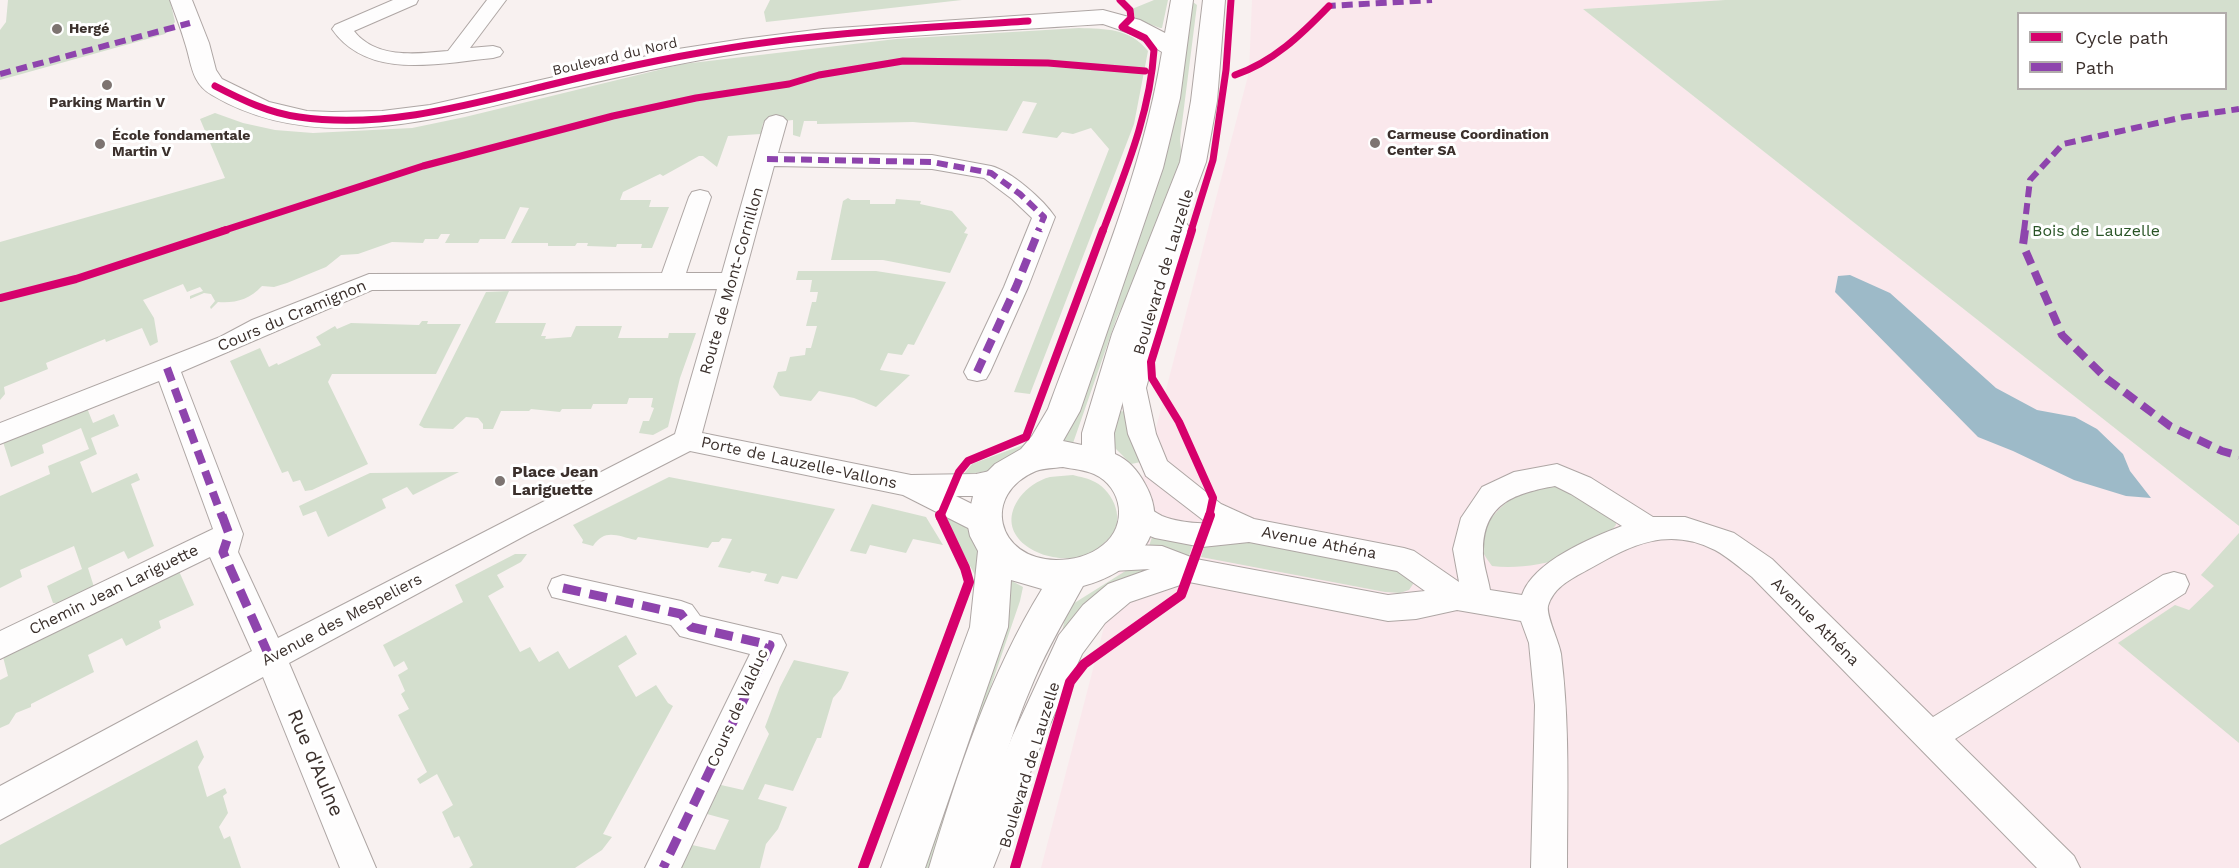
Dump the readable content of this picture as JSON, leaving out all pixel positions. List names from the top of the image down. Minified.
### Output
{"streets":{"main road":["Boulevard du Nord","Boulevard de Lauzelle"],"street":["Route de Mont-Cornillon","Cours du Cramignon","Porte de Lauzelle-Vallons","Avenue Athéna","Chemin Jean Lariguette","Avenue des Mespeliers","Cours de Valduc","Rue d'Aulne"]},"crossings":[["Boulevard de Lauzelle","Porte de Lauzelle-Vallons"],["Boulevard de Lauzelle","Avenue Athéna"],["Route de Mont-Cornillon","Cours du Cramignon"],["Route de Mont-Cornillon","Porte de Lauzelle-Vallons"],["Route de Mont-Cornillon","Avenue des Mespeliers"],["Porte de Lauzelle-Vallons","Avenue Athéna"],["Porte de Lauzelle-Vallons","Avenue des Mespeliers"],["Chemin Jean Lariguette","Rue d'Aulne"],["Avenue des Mespeliers","Rue d'Aulne"]],"parks":["Bois de Lauzelle"],"places":["Hergé","Parking Martin V","Carmeuse Coordination Center SA","École fondamentale Martin V","Place Jean Lariguette"],"legend":["Cycle path","Path"]}
